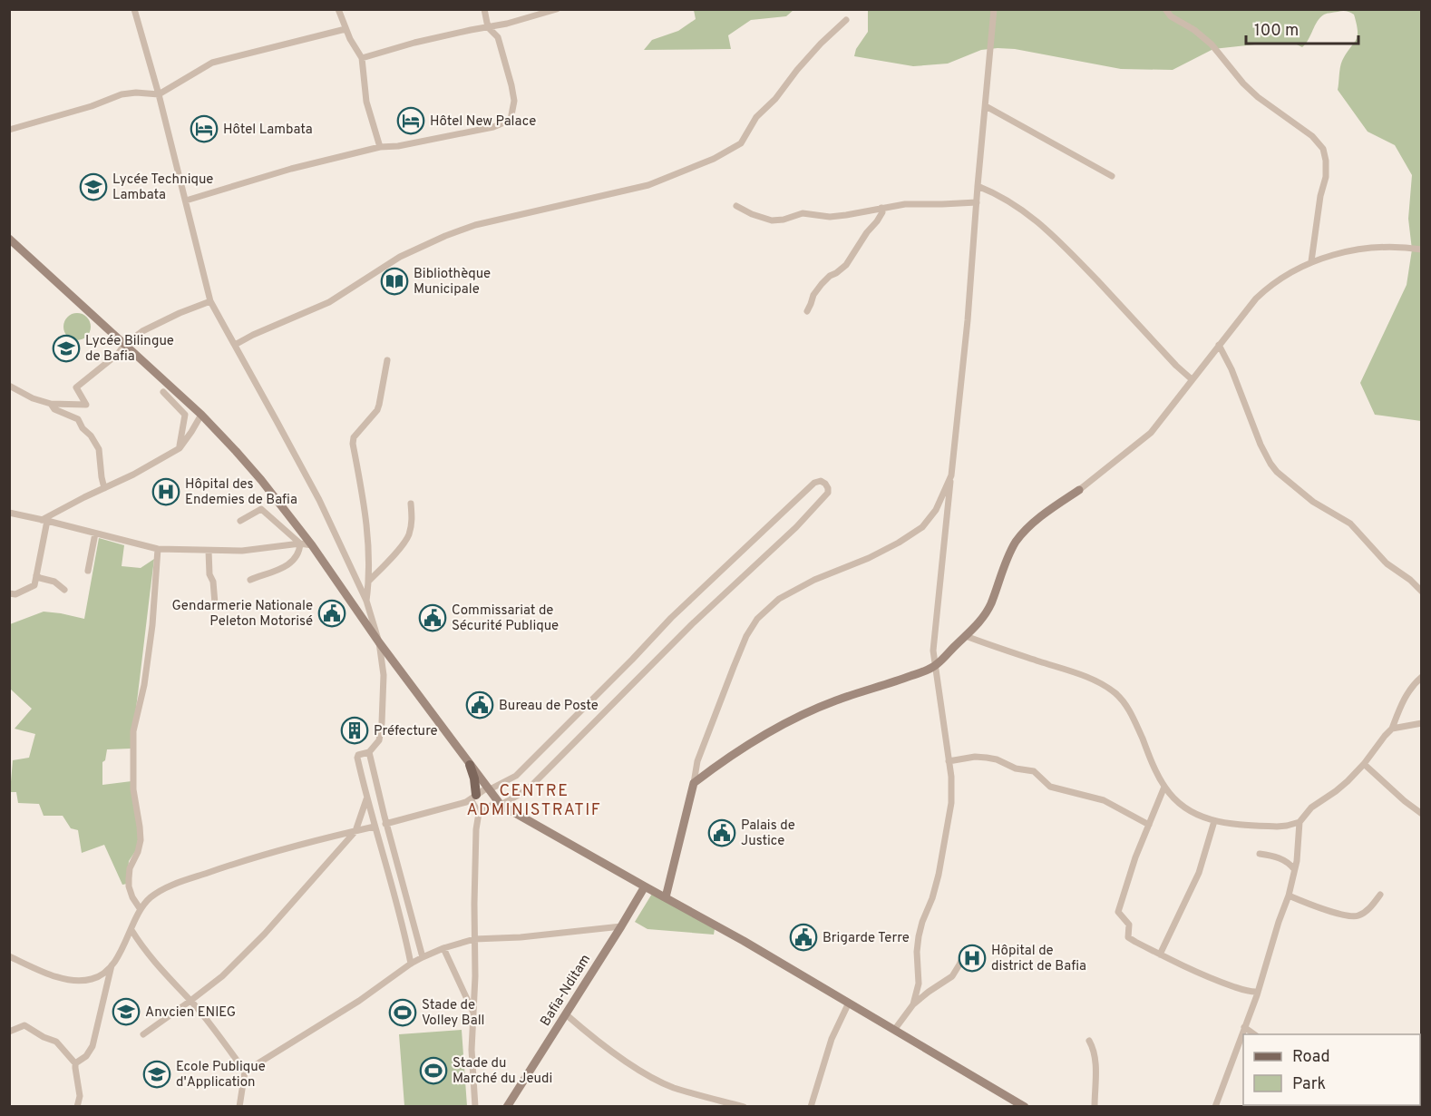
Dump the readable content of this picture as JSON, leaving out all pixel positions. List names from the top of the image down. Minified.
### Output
{"streets":{"main road":["Bafia-Nditam"]},"districts":["CENTRE ADMINISTRATIF"],"places":{"hotel":["Hôtel New Palace","Hôtel Lambata"],"school or university":["Lycée Technique Lambata","Lycée Bilingue de Bafia","Anvcien ENIEG","Ecole Publique d'Application"],"library":["Bibliothèque Municipale"],"hospital":["Hôpital des Endemies de Bafia","Hôpital de district de Bafia"],"public building":["Gendarmerie Nationale Peleton Motorisé","Commissariat de Sécurité Publique","Bureau de Poste","Palais de Justice","Brigarde Terre"],"building":["Préfecture"],"sports":["Stade de Volley Ball","Stade du Marché du Jeudi"]},"legend":["Road","Park"],"scale_bar":"100 m"}
